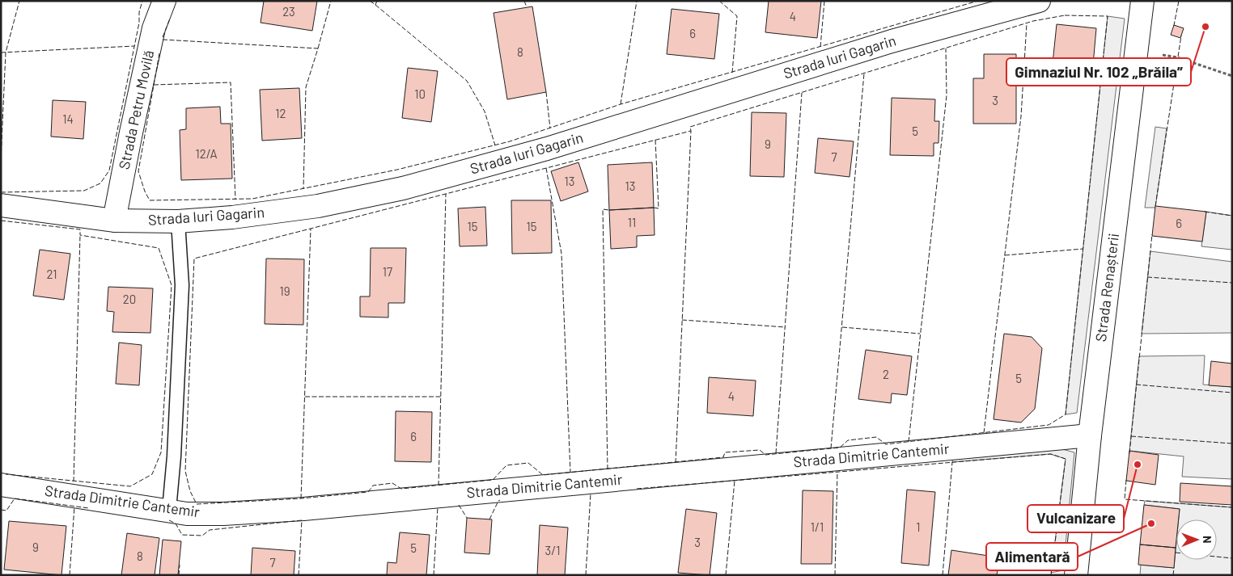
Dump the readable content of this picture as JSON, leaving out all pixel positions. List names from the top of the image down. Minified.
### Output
{"streets":{"street":["Strada Iuri Gagarin","Strada Petru Movilă","Strada Renașterii","Strada Dimitrie Cantemir"]},"crossings":[["Strada Iuri Gagarin","Strada Petru Movilă"],["Strada Renașterii","Strada Dimitrie Cantemir"]],"places":["Gimnaziul Nr. 102 „Brăila”","Vulcanizare","Alimentară"],"house_numbers":["23","4","6","8","10","3","12","14","5","9","12/A","7","13","13","11","6","15","15","17","21","19","20","2","5","4","6","1/1","1","3","9","5","3/1","8","7"],"north":"right"}
